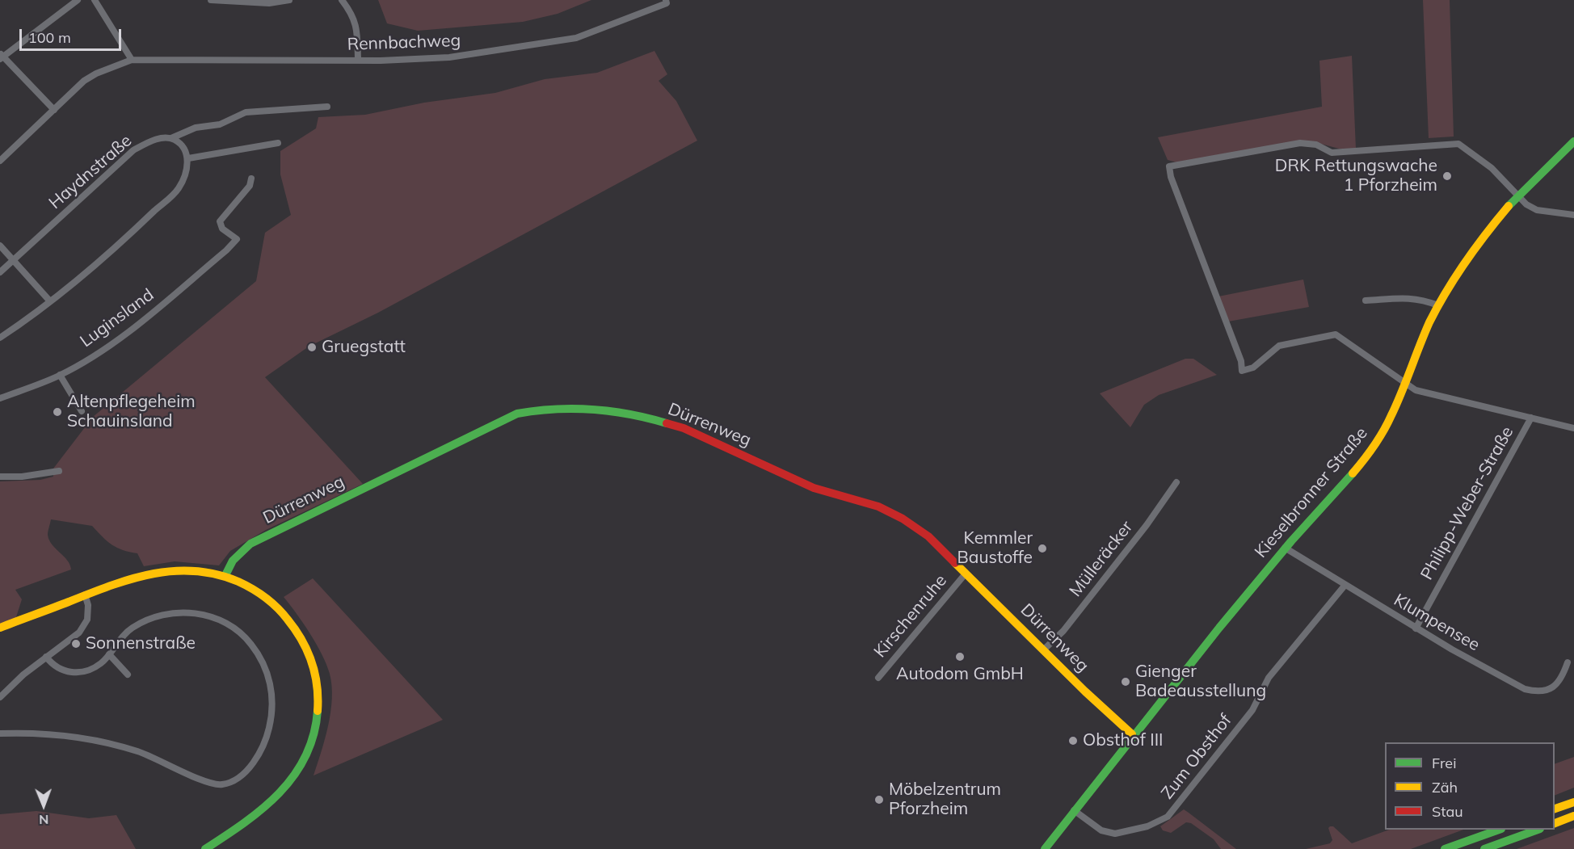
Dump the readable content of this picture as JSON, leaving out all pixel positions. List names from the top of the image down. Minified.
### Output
{"streets":{"main road":["Dürrenweg","Kieselbronner Straße"],"street":["Rennbachweg","Haydnstraße","Luginsland","Philipp-Weber-Straße","Mülleräcker","Kirschenruhe","Klumpensee","Zum Obsthof"]},"crossings":[["Dürrenweg","Kieselbronner Straße"],["Dürrenweg","Mülleräcker"],["Dürrenweg","Kirschenruhe"],["Kieselbronner Straße","Klumpensee"],["Kieselbronner Straße","Zum Obsthof"],["Philipp-Weber-Straße","Klumpensee"],["Klumpensee","Zum Obsthof"]],"places":["DRK Rettungswache 1 Pforzheim","Gruegstatt","Altenpflegeheim Schauinsland","Kemmler Baustoffe","Sonnenstraße","Autodom GmbH","Gienger Badeausstellung","Obsthof III","Möbelzentrum Pforzheim"],"legend":["Frei","Zäh","Stau"],"scale_bar":"100 m","north":"bottom"}
